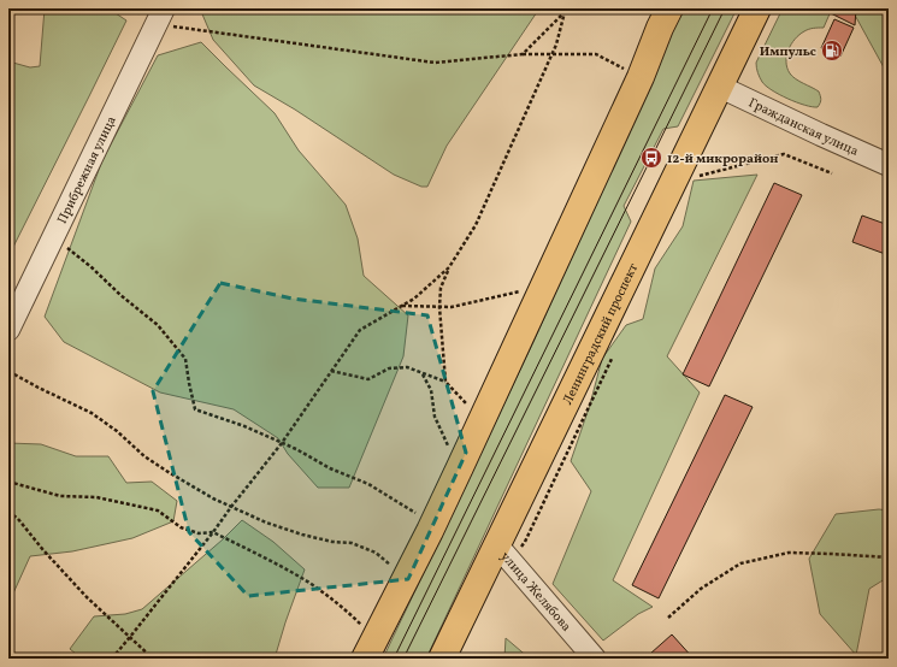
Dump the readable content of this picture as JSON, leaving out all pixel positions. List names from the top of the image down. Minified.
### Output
{"streets":{"main road":["Ленинградский проспект"],"street":["Гражданская улица","Прибрежная улица","улица Желябова"]},"crossings":[["Гражданская улица","Ленинградский проспект"],["Ленинградский проспект","улица Желябова"]],"places":{"fuel station":["Импульс"],"bus stop":["12-й микрорайон"]}}
